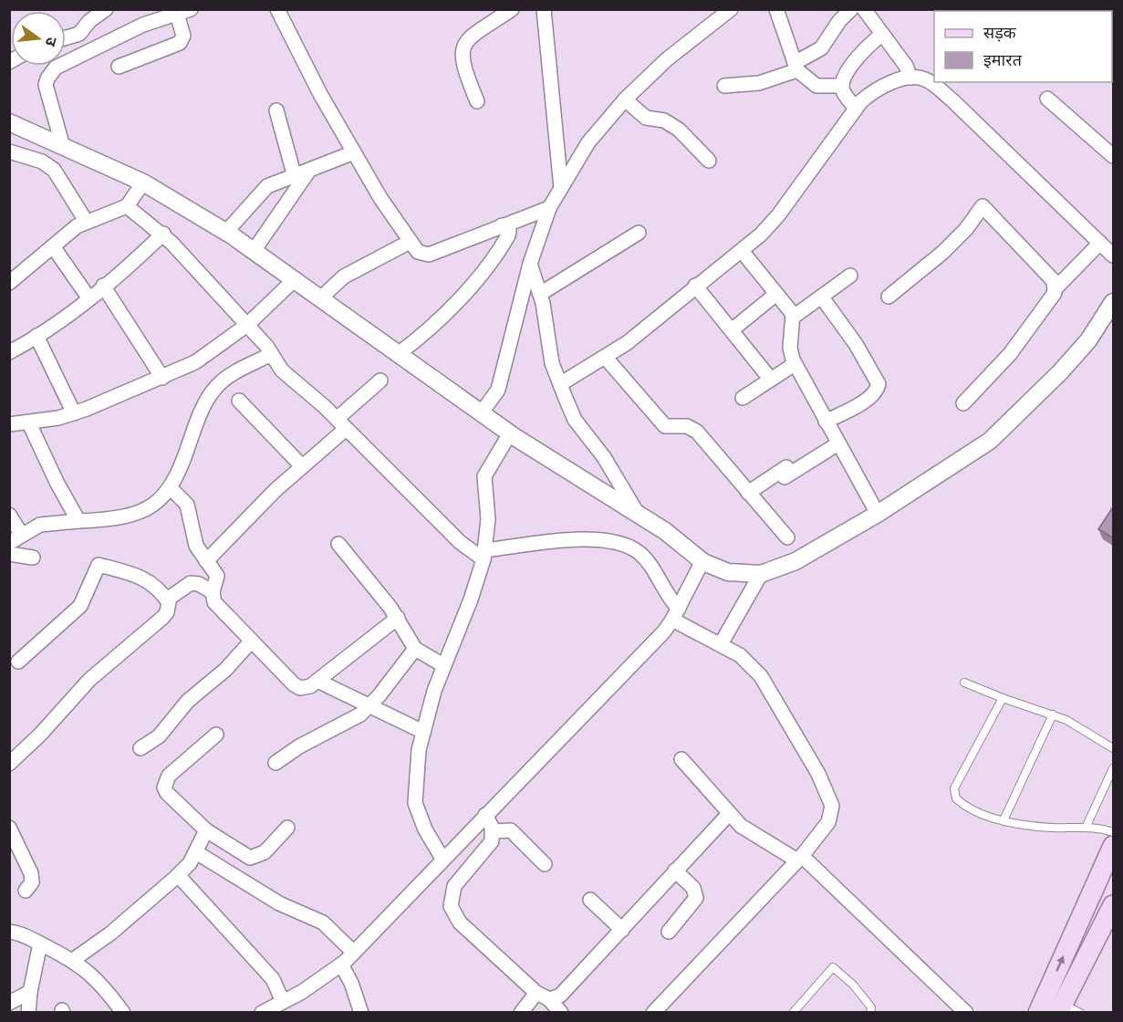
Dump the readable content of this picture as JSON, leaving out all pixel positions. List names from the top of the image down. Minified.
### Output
{"legend":["सड़क","इमारत"],"north":"right"}
